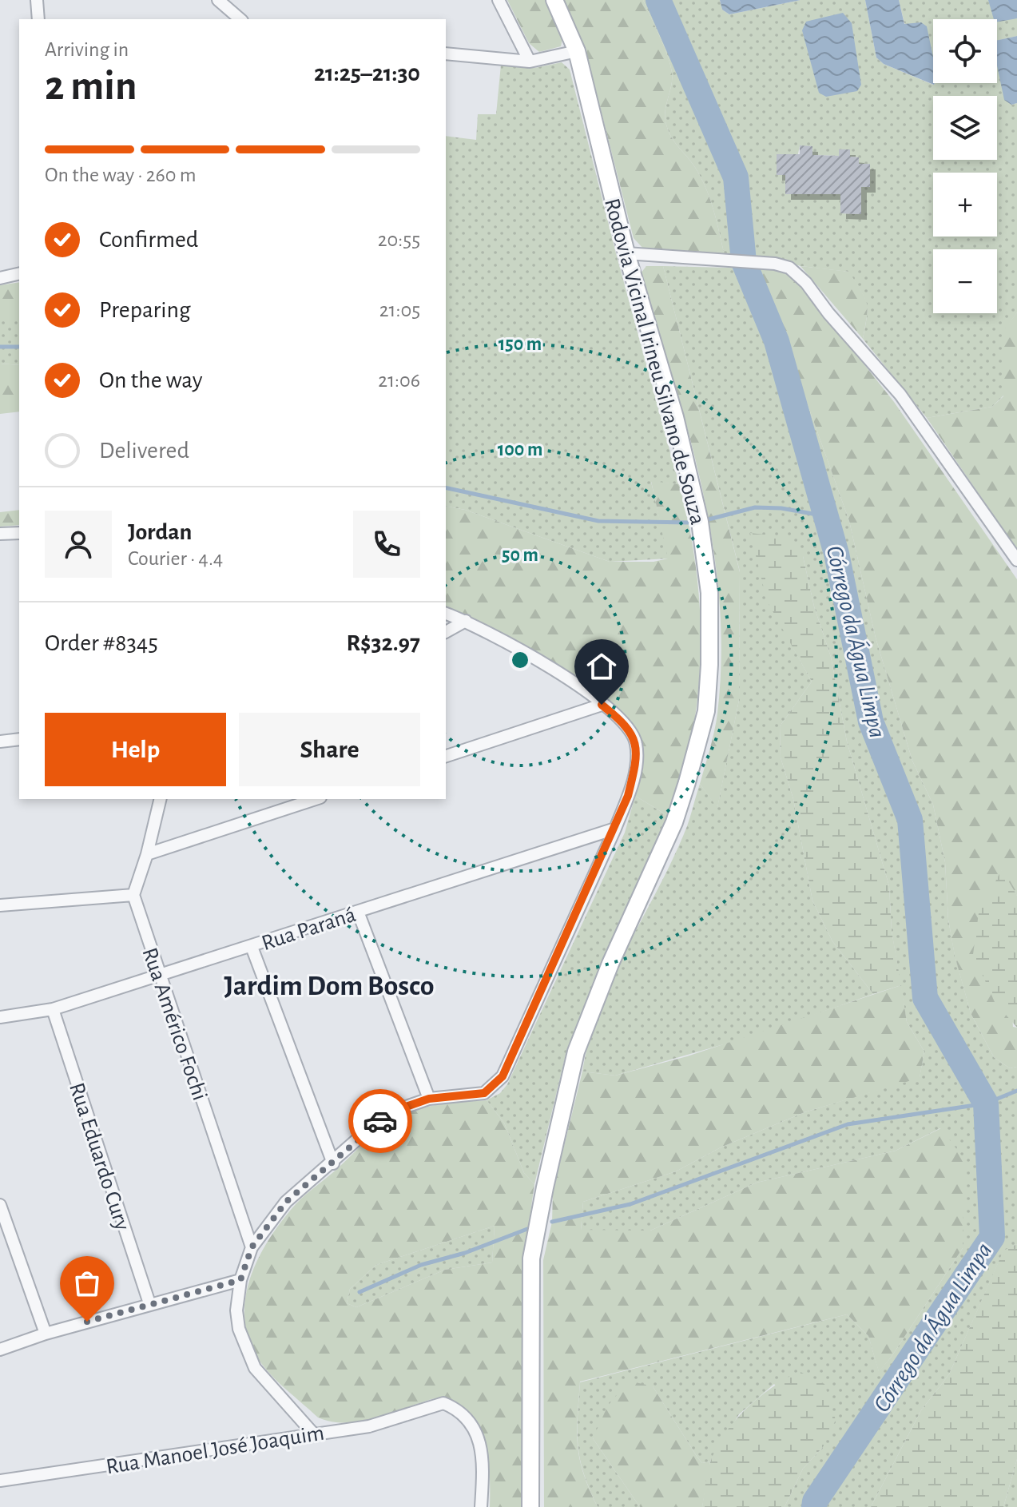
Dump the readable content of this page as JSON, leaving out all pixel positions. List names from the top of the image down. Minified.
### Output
{"streets":{"main road":["Rodovia Vicinal Irineu Silvano de Souza"],"street":["Rua Paraná","Rua Américo Fochi","Rua Eduardo Cury","Rua Manoel José Joaquim"]},"crossings":[["Rua Paraná","Rua Américo Fochi"],["Rua Paraná","Rua Eduardo Cury"]],"districts":["Jardim Dom Bosco"],"water":["Córrego da Água Limpa"],"page":{"map_buttons":["+","−"],"heading":["2 min","Arriving in","21:25–21:30"],"panel":["Jordan","Courier · 4.4","Order #8345","R$32.97"],"bar":"On the way · 260 m","list":[["Confirmed","20:55"],["Preparing","21:05"],["On the way","21:06"],"Delivered"],"buttons":["Help","Share"]},"rings":["150 m","100 m","50 m"]}
